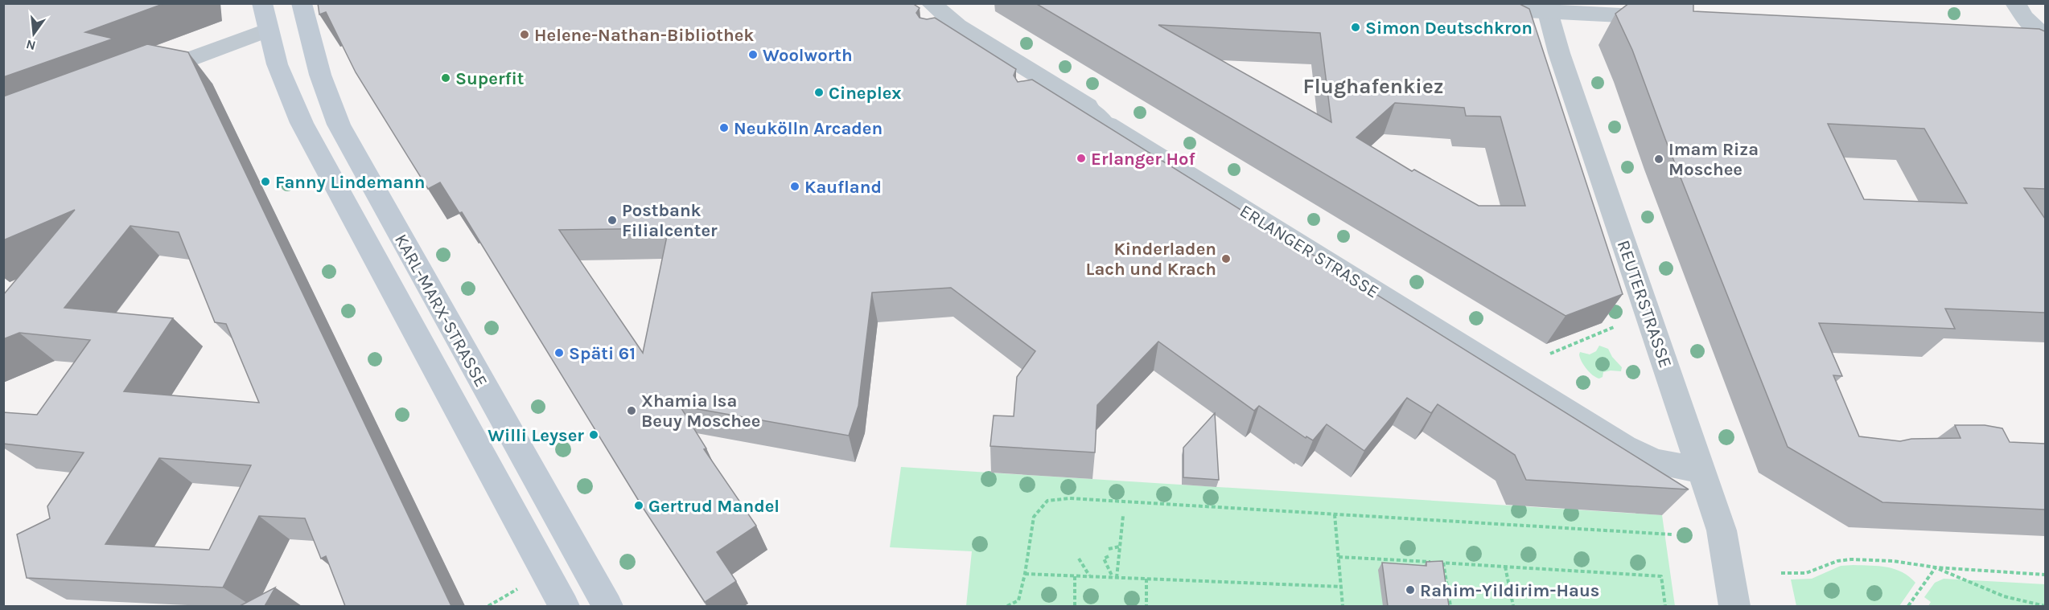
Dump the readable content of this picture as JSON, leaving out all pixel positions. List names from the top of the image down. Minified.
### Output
{"streets":{"main road":["KARL-MARX-STRASSE"],"street":["ERLANGER STRASSE","REUTERSTRASSE"]},"crossings":[["ERLANGER STRASSE","REUTERSTRASSE"]],"districts":["Flughafenkiez"],"places":["Simon Deutschkron","Helene-Nathan-Bibliothek","Woolworth","Superfit","Cineplex","Neukölln Arcaden","Erlanger Hof","Imam Riza Moschee","Fanny Lindemann","Kaufland","Postbank Filialcenter","Kinderladen Lach und Krach","Späti 61","Xhamia Isa Beuy Moschee","Willi Leyser","Gertrud Mandel","Rahim-Yildirim-Haus"],"north":"bottom"}
